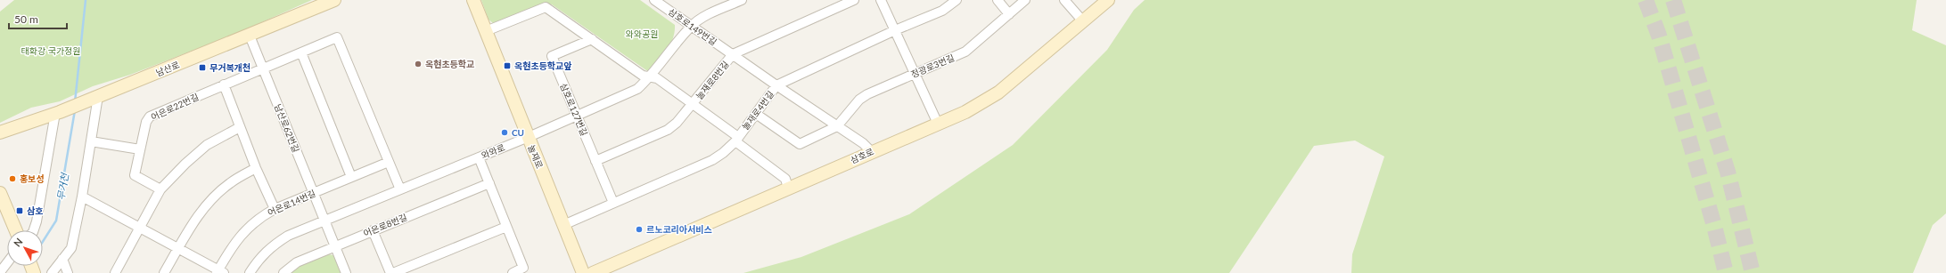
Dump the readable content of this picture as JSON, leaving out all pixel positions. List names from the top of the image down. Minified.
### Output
{"streets":{"main road":["남산로","삼호로","눌재로"],"street":["삼호로149번길","정광로3번길","눌재로8번길","어은로22번길","삼호로127번길","눌재로4번길","남산로62번길","와와로","어은로14번길","어은로8번길"]},"crossings":[["삼호로149번길","정광로3번길"],["삼호로149번길","눌재로8번길"],["삼호로149번길","눌재로4번길"],["삼호로149번길","와와로"],["삼호로149번길","삼호로"],["남산로","남산로62번길"],["눌재로8번길","삼호로127번길"],["어은로22번길","남산로62번길"],["어은로22번길","어은로14번길"],["삼호로127번길","눌재로4번길"],["삼호로127번길","와와로"],["눌재로4번길","눌재로"],["남산로62번길","와와로"],["남산로62번길","어은로14번길"],["남산로62번길","어은로8번길"],["와와로","눌재로"]],"water":["무거천"],"parks":["와와공원","태화강 국가정원"],"places":{"other":["옥현초등학교","CU","홍보성","르노코리아서비스"],"transit":["옥현초등학교앞","무거복개천","삼호"]},"scale_bar":"50 m","north":"top left"}
